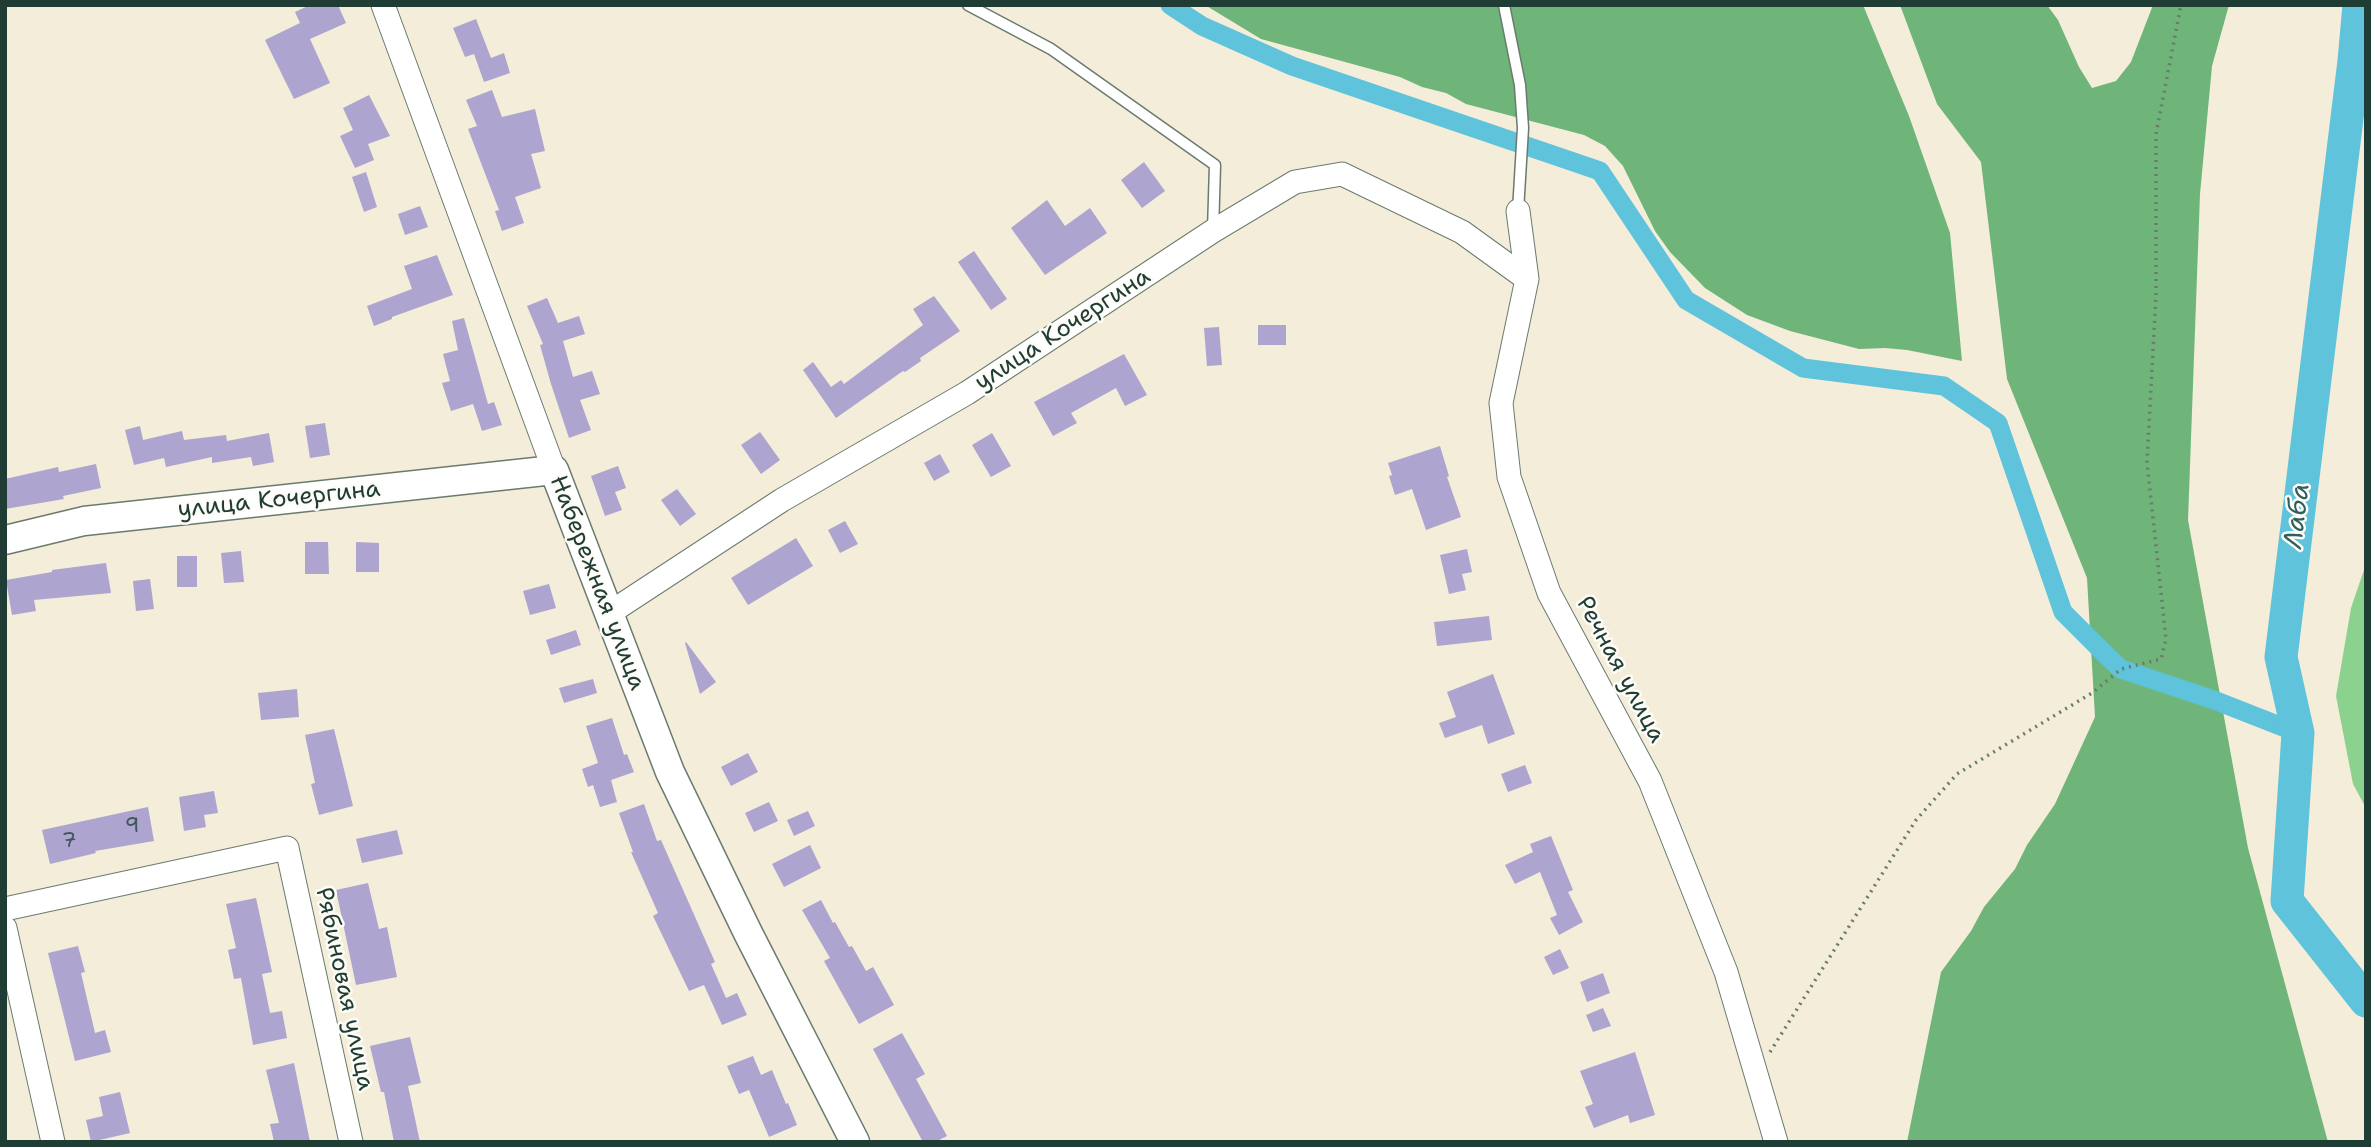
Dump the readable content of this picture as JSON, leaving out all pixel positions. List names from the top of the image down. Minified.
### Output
{"streets":{"street":["улица Кочергина","Набережная улица","Речная улица","Рябиновая улица"]},"crossings":[["улица Кочергина","Набережная улица"],["улица Кочергина","Речная улица"]],"water":["Лаба"],"house_numbers":["9","7"]}
